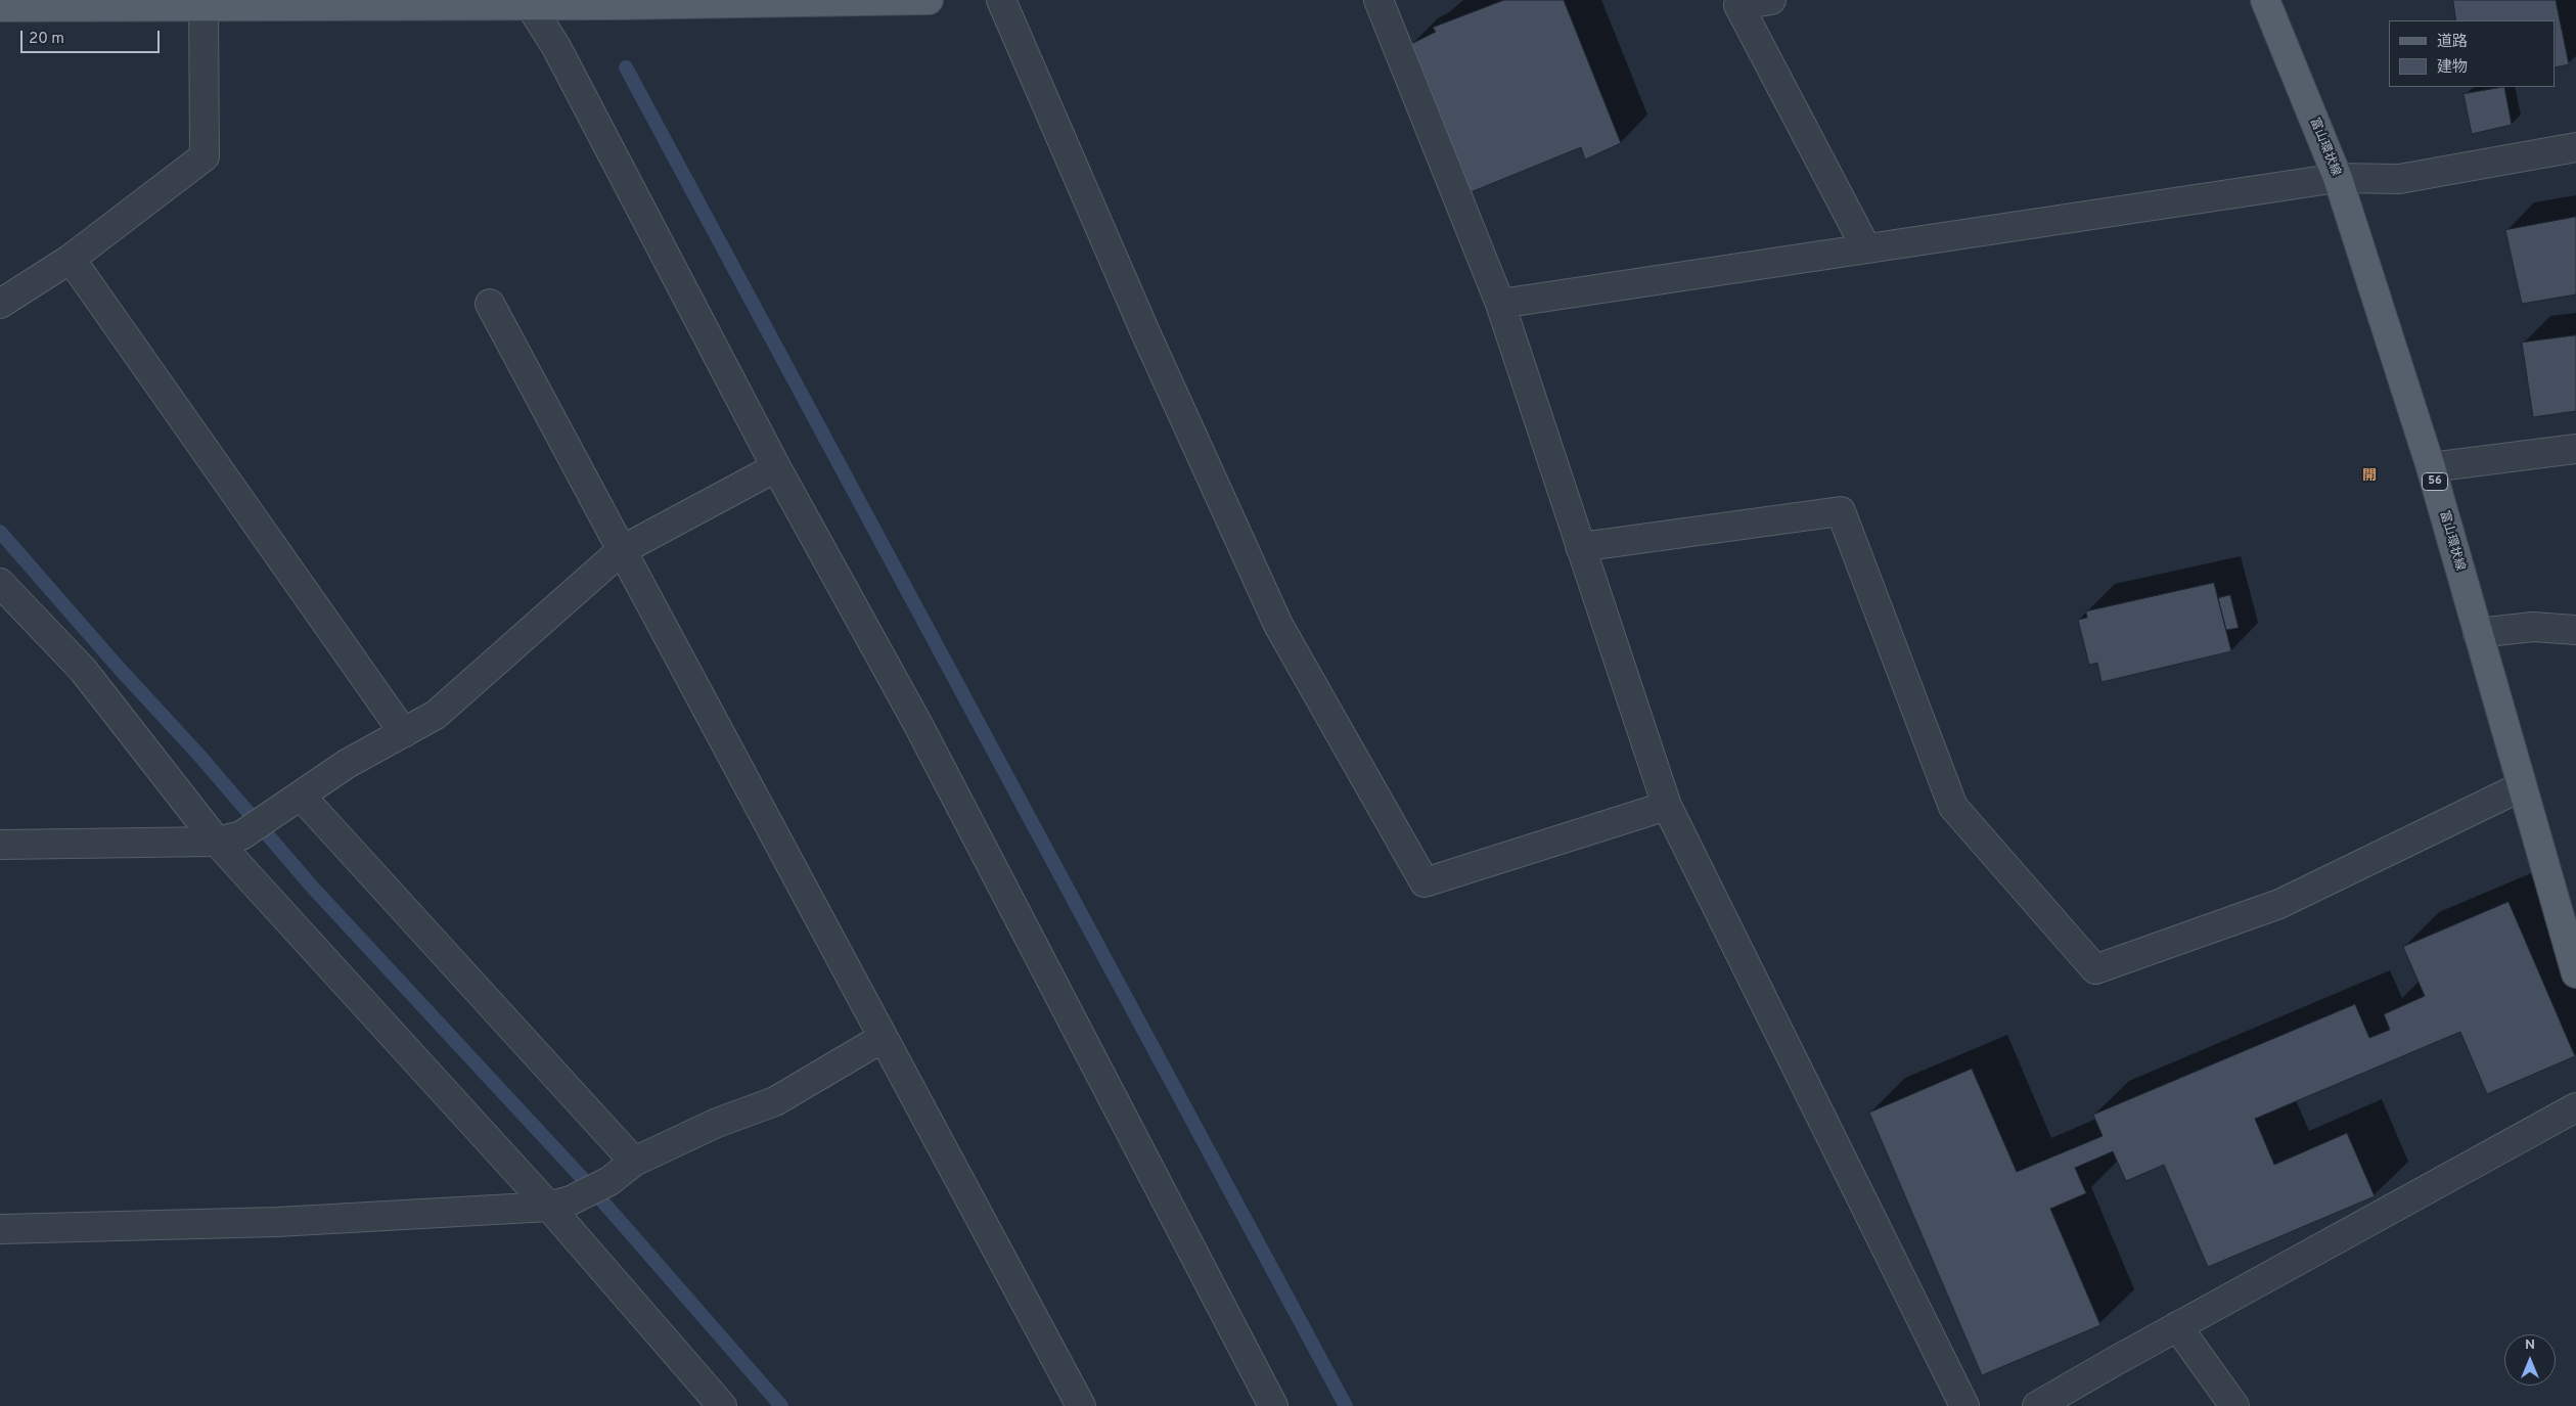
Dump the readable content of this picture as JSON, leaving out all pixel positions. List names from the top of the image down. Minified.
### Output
{"streets":{"main road":["富山環状線","56"]},"districts":["開"],"legend":["道路","建物"],"scale_bar":"20 m","north":"top"}
